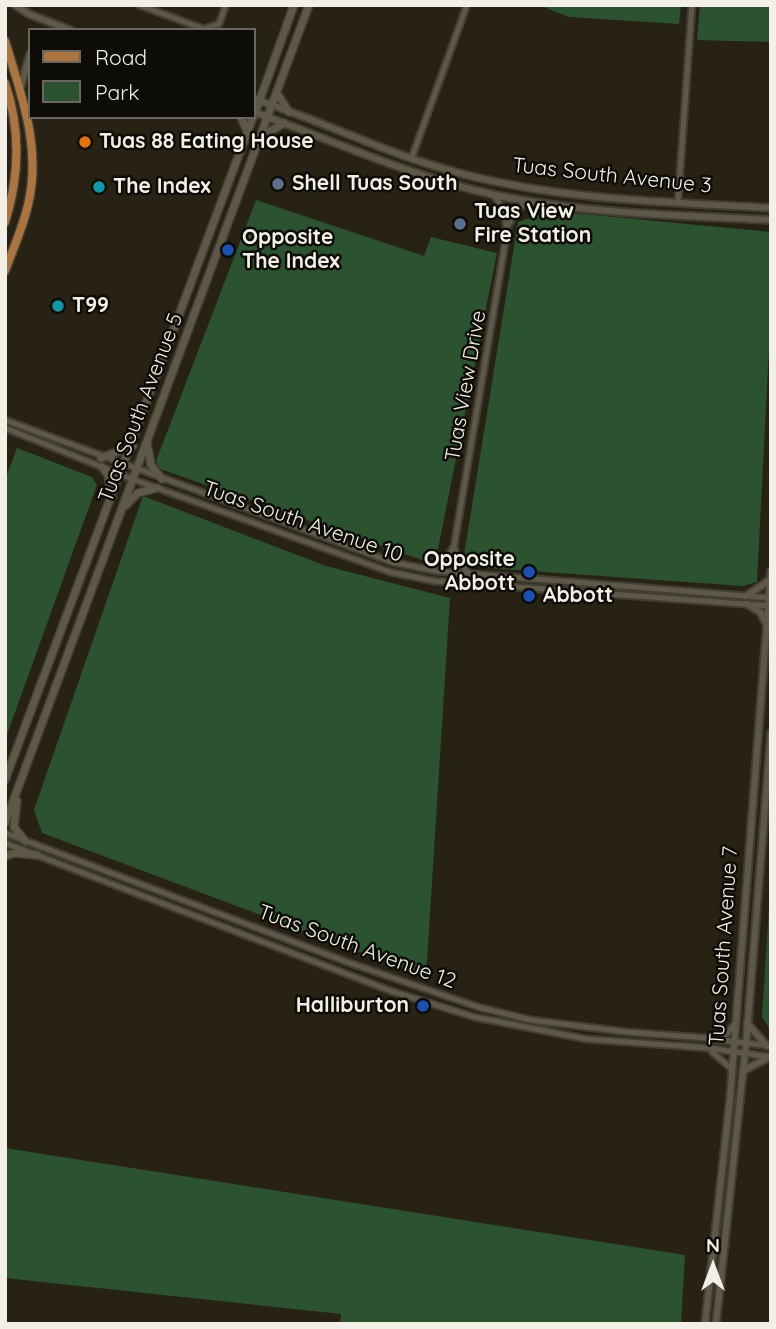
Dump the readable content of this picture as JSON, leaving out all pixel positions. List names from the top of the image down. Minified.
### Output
{"streets":{"main road":["Tuas South Avenue 5"],"street":["Tuas South Avenue 3","Tuas View Drive","Tuas South Avenue 10","Tuas South Avenue 7","Tuas South Avenue 12"]},"crossings":[["Tuas South Avenue 3","Tuas View Drive"],["Tuas South Avenue 3","Tuas South Avenue 5"],["Tuas South Avenue 5","Tuas South Avenue 10"],["Tuas South Avenue 10","Tuas South Avenue 7"],["Tuas South Avenue 7","Tuas South Avenue 12"]],"places":["Tuas 88 Eating House","Shell Tuas South","The Index","Tuas View Fire Station","Opposite The Index","T99","Opposite Abbott","Abbott","Halliburton"],"legend":["Road","Park"],"north":"top"}
